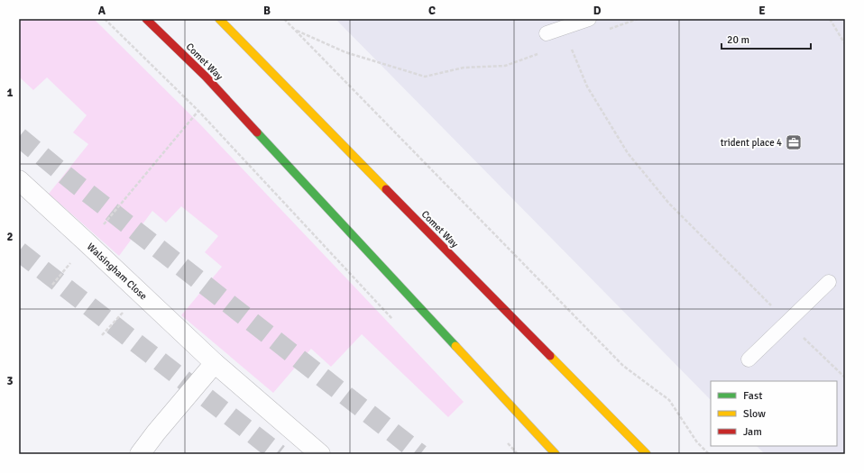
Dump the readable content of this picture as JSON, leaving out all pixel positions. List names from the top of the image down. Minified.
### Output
{"streets":{"main road":["Comet Way"],"street":["Walsingham Close"]},"places":{"office":["trident place 4"]},"legend":["Fast","Slow","Jam"],"scale_bar":"20 m","grid":{"columns":["A","B","C","D","E"],"rows":["1","2","3"]}}
